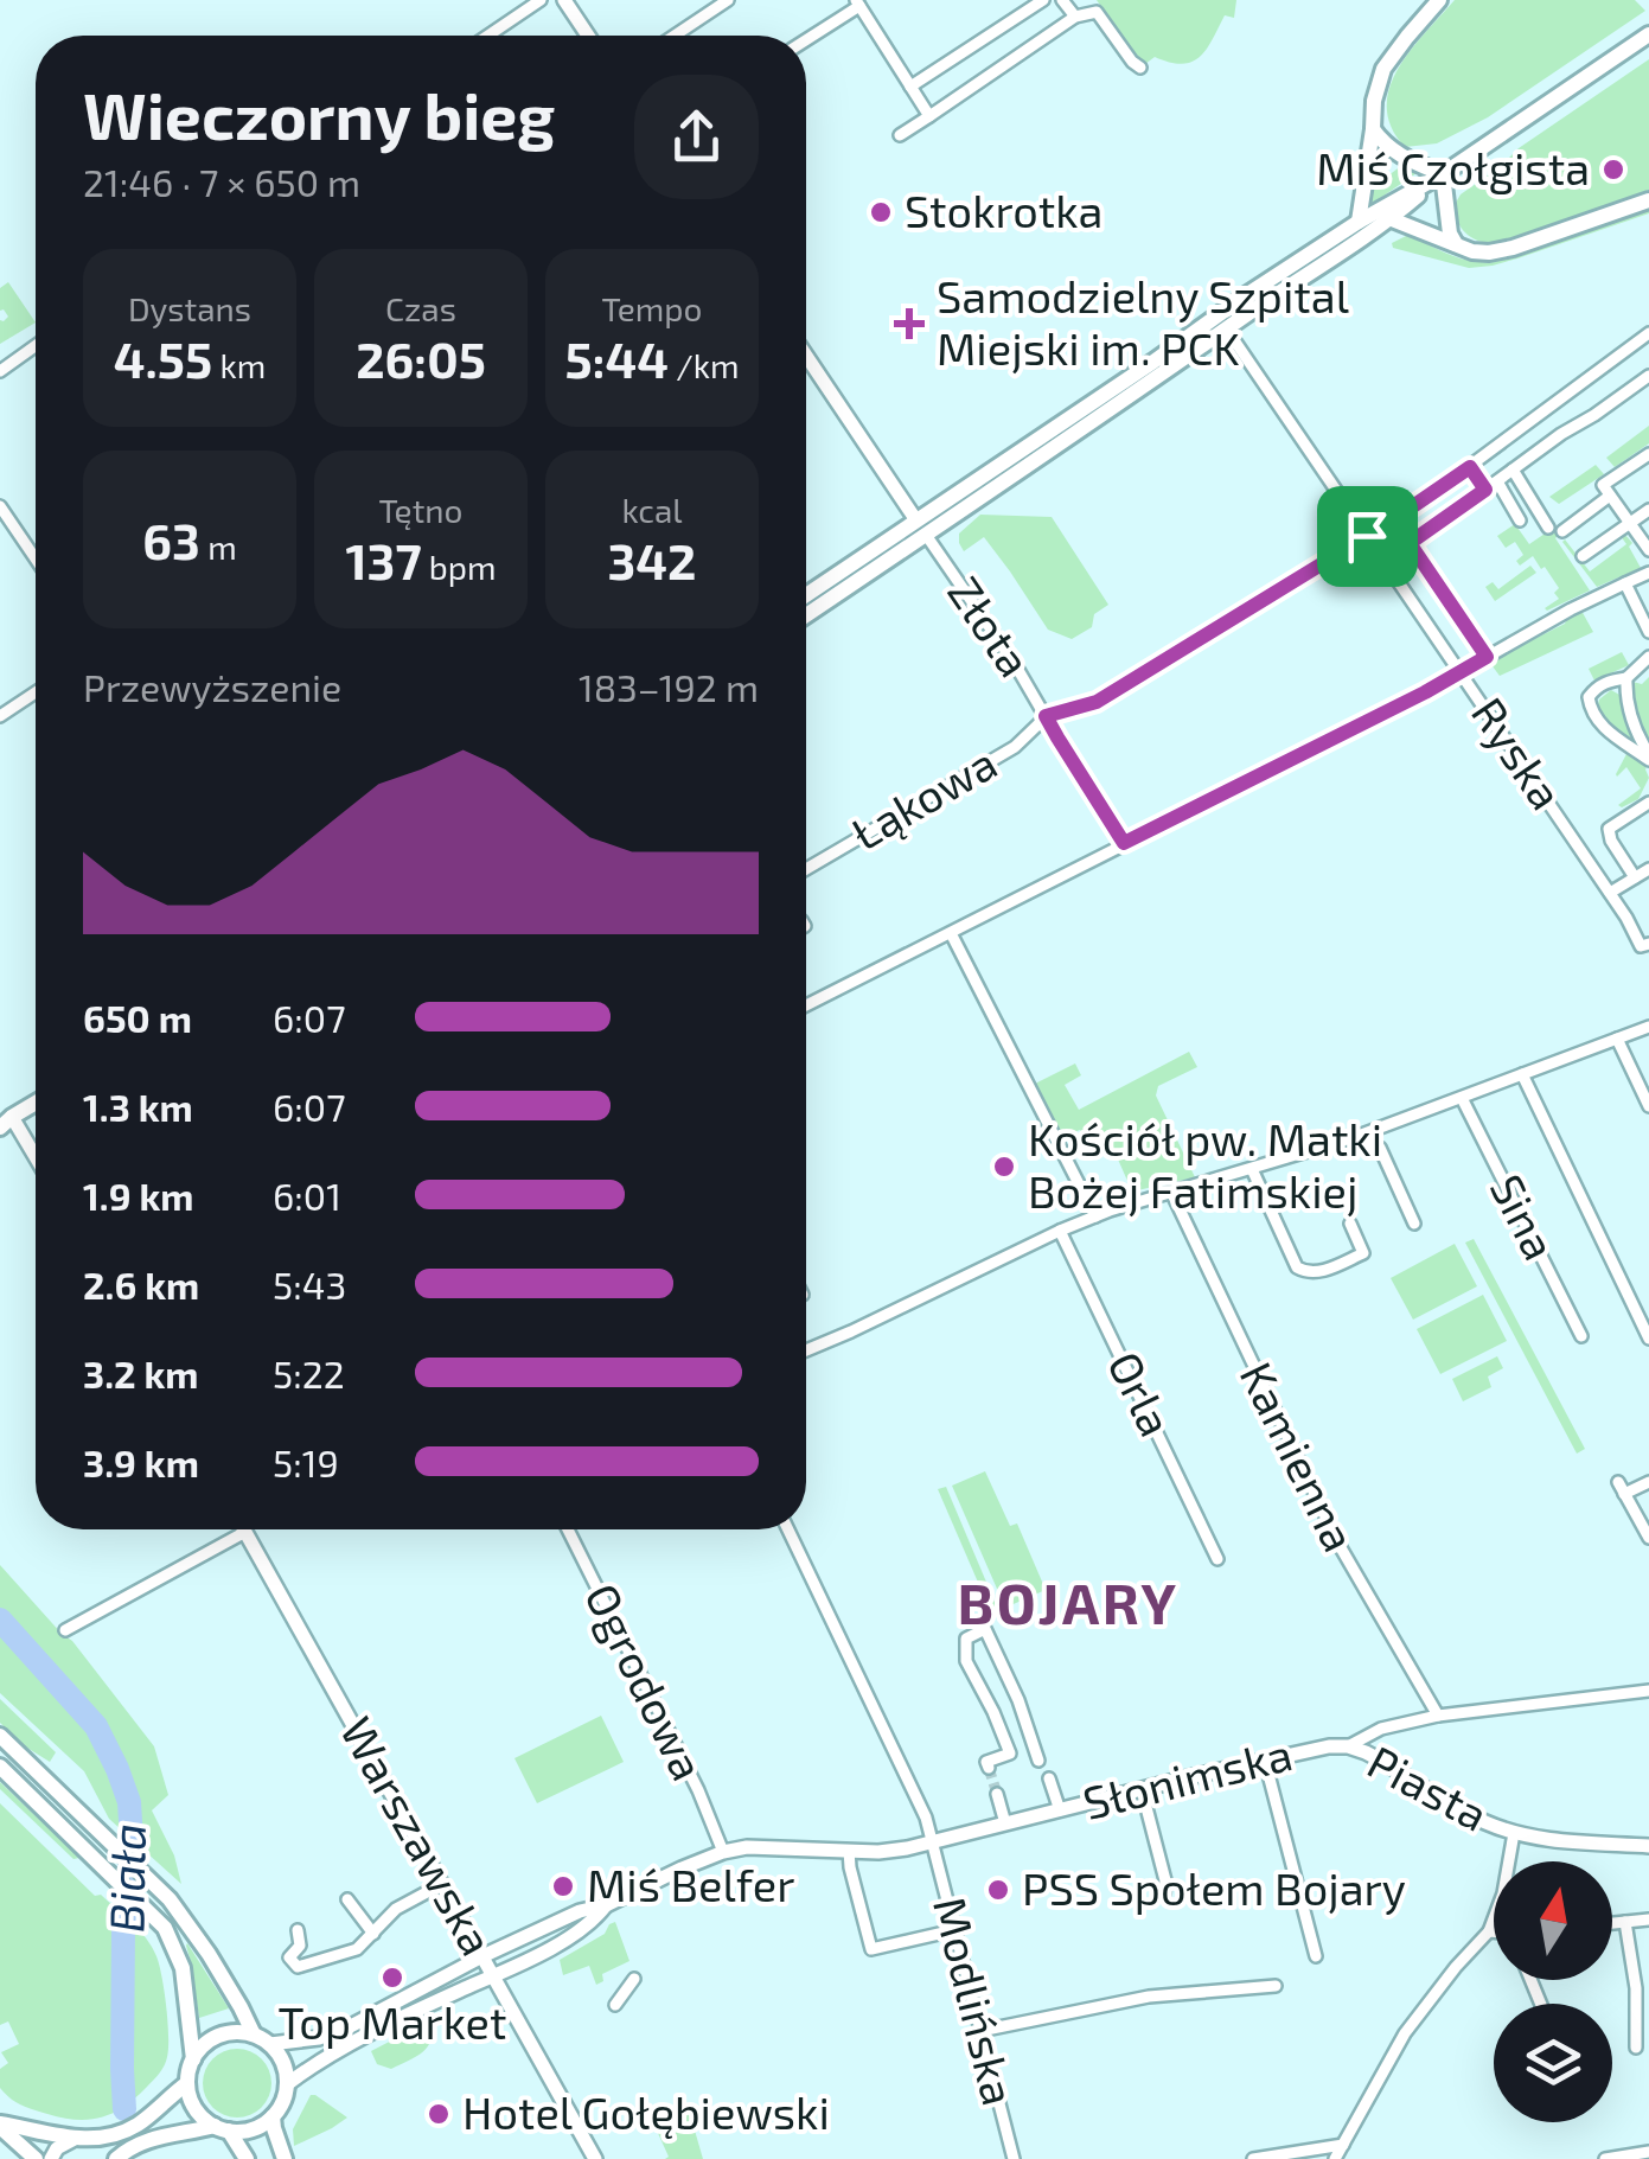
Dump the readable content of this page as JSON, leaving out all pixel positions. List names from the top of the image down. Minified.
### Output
{"streets":{"street":["Złota","Ryska","Łąkowa","Sina","Orla","Kamienna","Ogrodowa","Słonimska","Piasta","Warszawska","Modlińska"]},"crossings":[["Złota","Łąkowa"],["Ryska","Łąkowa"],["Kamienna","Słonimska"],["Ogrodowa","Słonimska"],["Słonimska","Piasta"],["Słonimska","Modlińska"]],"districts":["BOJARY"],"water":["Biała"],"places":{"other":["Miś Czołgista","Stokrotka","Kościół pw. Matki Bożej Fatimskiej","Miś Belfer","PSS Społem Bojary","Top Market","Hotel Gołębiewski"],"health":["Samodzielny Szpital Miejski im. PCK"]},"north":"top","page":{"heading":["Wieczorny bieg","21:46 · 7 × 650 m"],"stats":[["Dystans","4.55 km"],["Czas","26:05"],["Tempo","5:44 /km"],["63 m"],["Tętno","137 bpm"],["kcal","342"]],"chart":["Przewyższenie","183–192 m"],"list":[{"name":"650 m","note":"6:07"},{"name":"1.3 km","note":"6:07"},{"name":"1.9 km","note":"6:01"},{"name":"2.6 km","note":"5:43"},{"name":"3.2 km","note":"5:22"},{"name":"3.9 km","note":"5:19"}]}}
